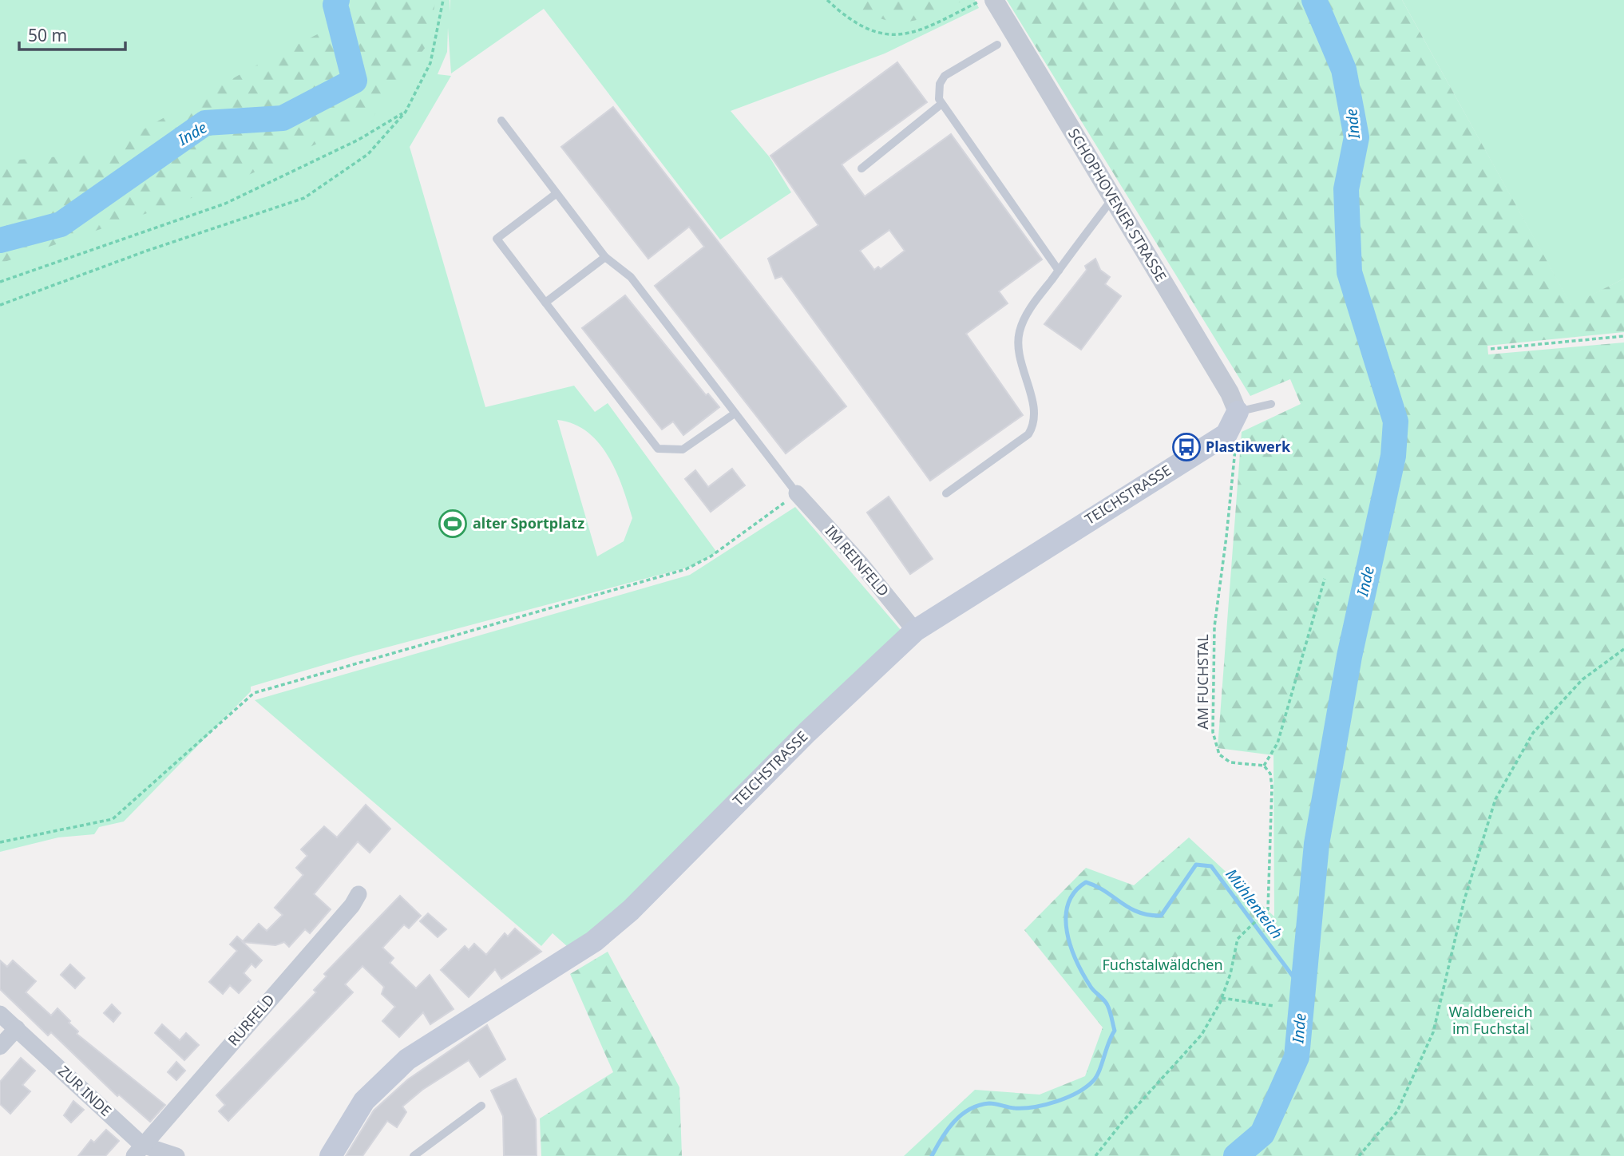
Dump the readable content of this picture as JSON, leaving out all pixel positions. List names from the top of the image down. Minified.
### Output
{"streets":{"main road":["TEICHSTRASSE"],"street":["SCHOPHOVENER STRASSE","IM REINFELD","RURFELD","ZUR INDE"],"path":["AM FUCHSTAL"]},"crossings":[["SCHOPHOVENER STRASSE","TEICHSTRASSE"],["TEICHSTRASSE","IM REINFELD"],["RURFELD","ZUR INDE"]],"water":["Inde","Mühlenteich"],"parks":["Fuchstalwäldchen","Waldbereich im Fuchstal"],"places":{"bus stop":["Plastikwerk"],"sports":["alter Sportplatz"]},"scale_bar":"50 m"}
